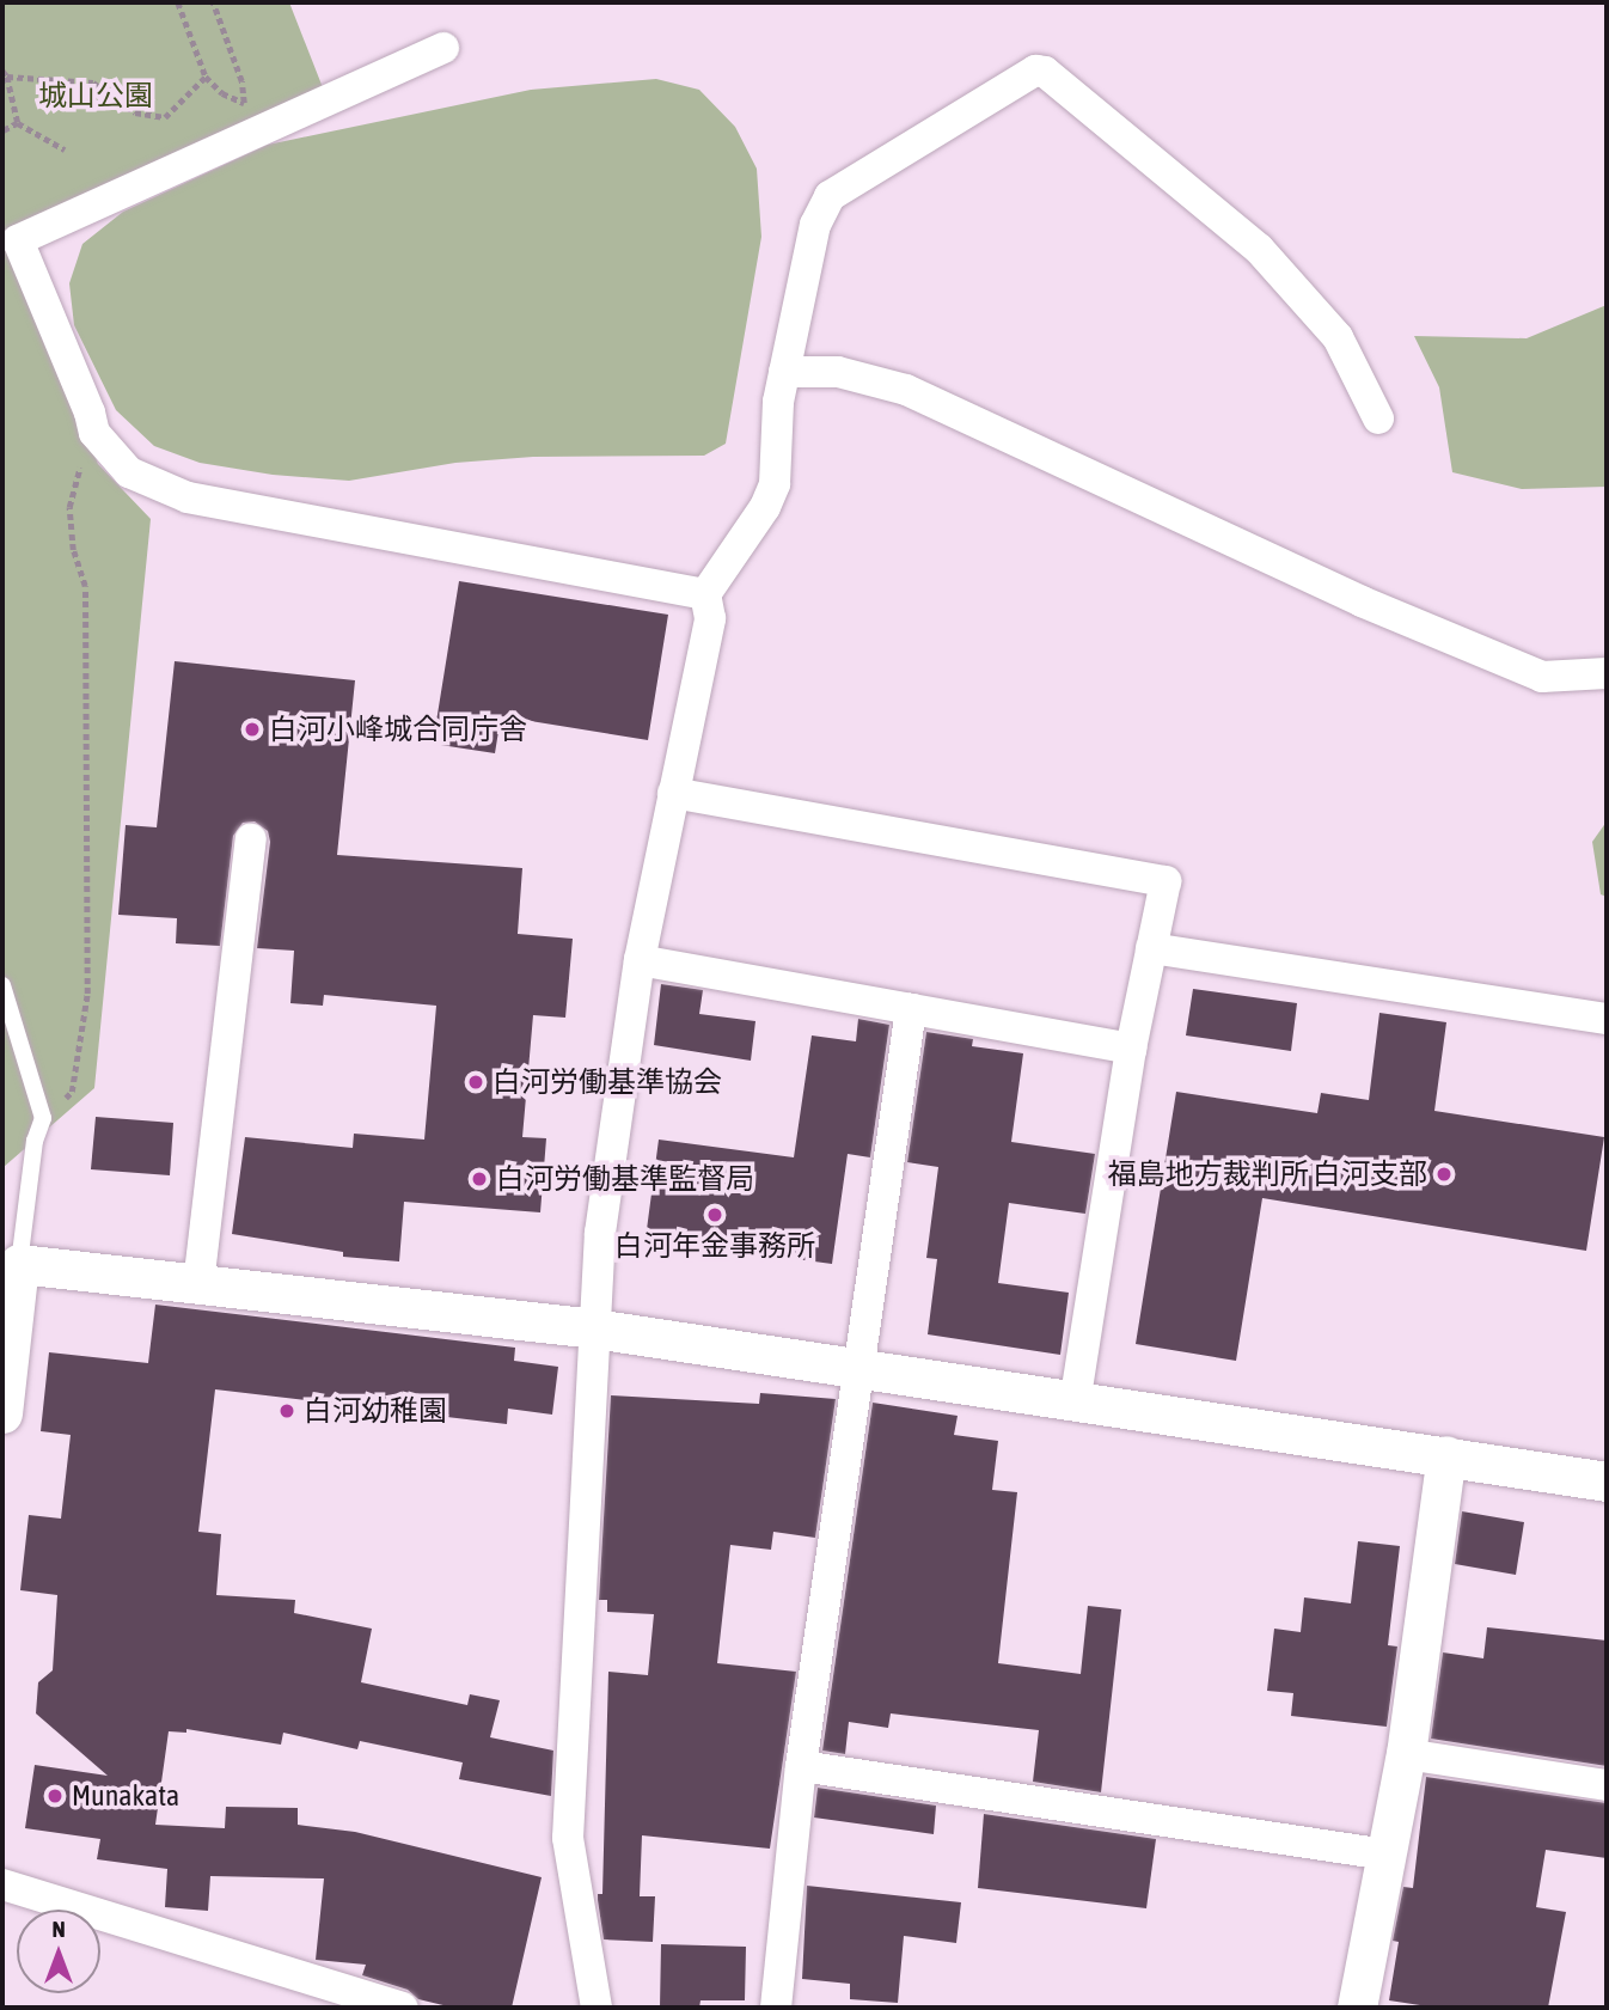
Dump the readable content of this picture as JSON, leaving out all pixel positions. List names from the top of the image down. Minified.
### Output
{"parks":["城山公園"],"places":["白河小峰城合同庁舎","白河労働基準協会","福島地方裁判所 白河支部","白河労働基準監督局","白河年金事務所","白河幼稚園","Munakata"],"north":"top"}
